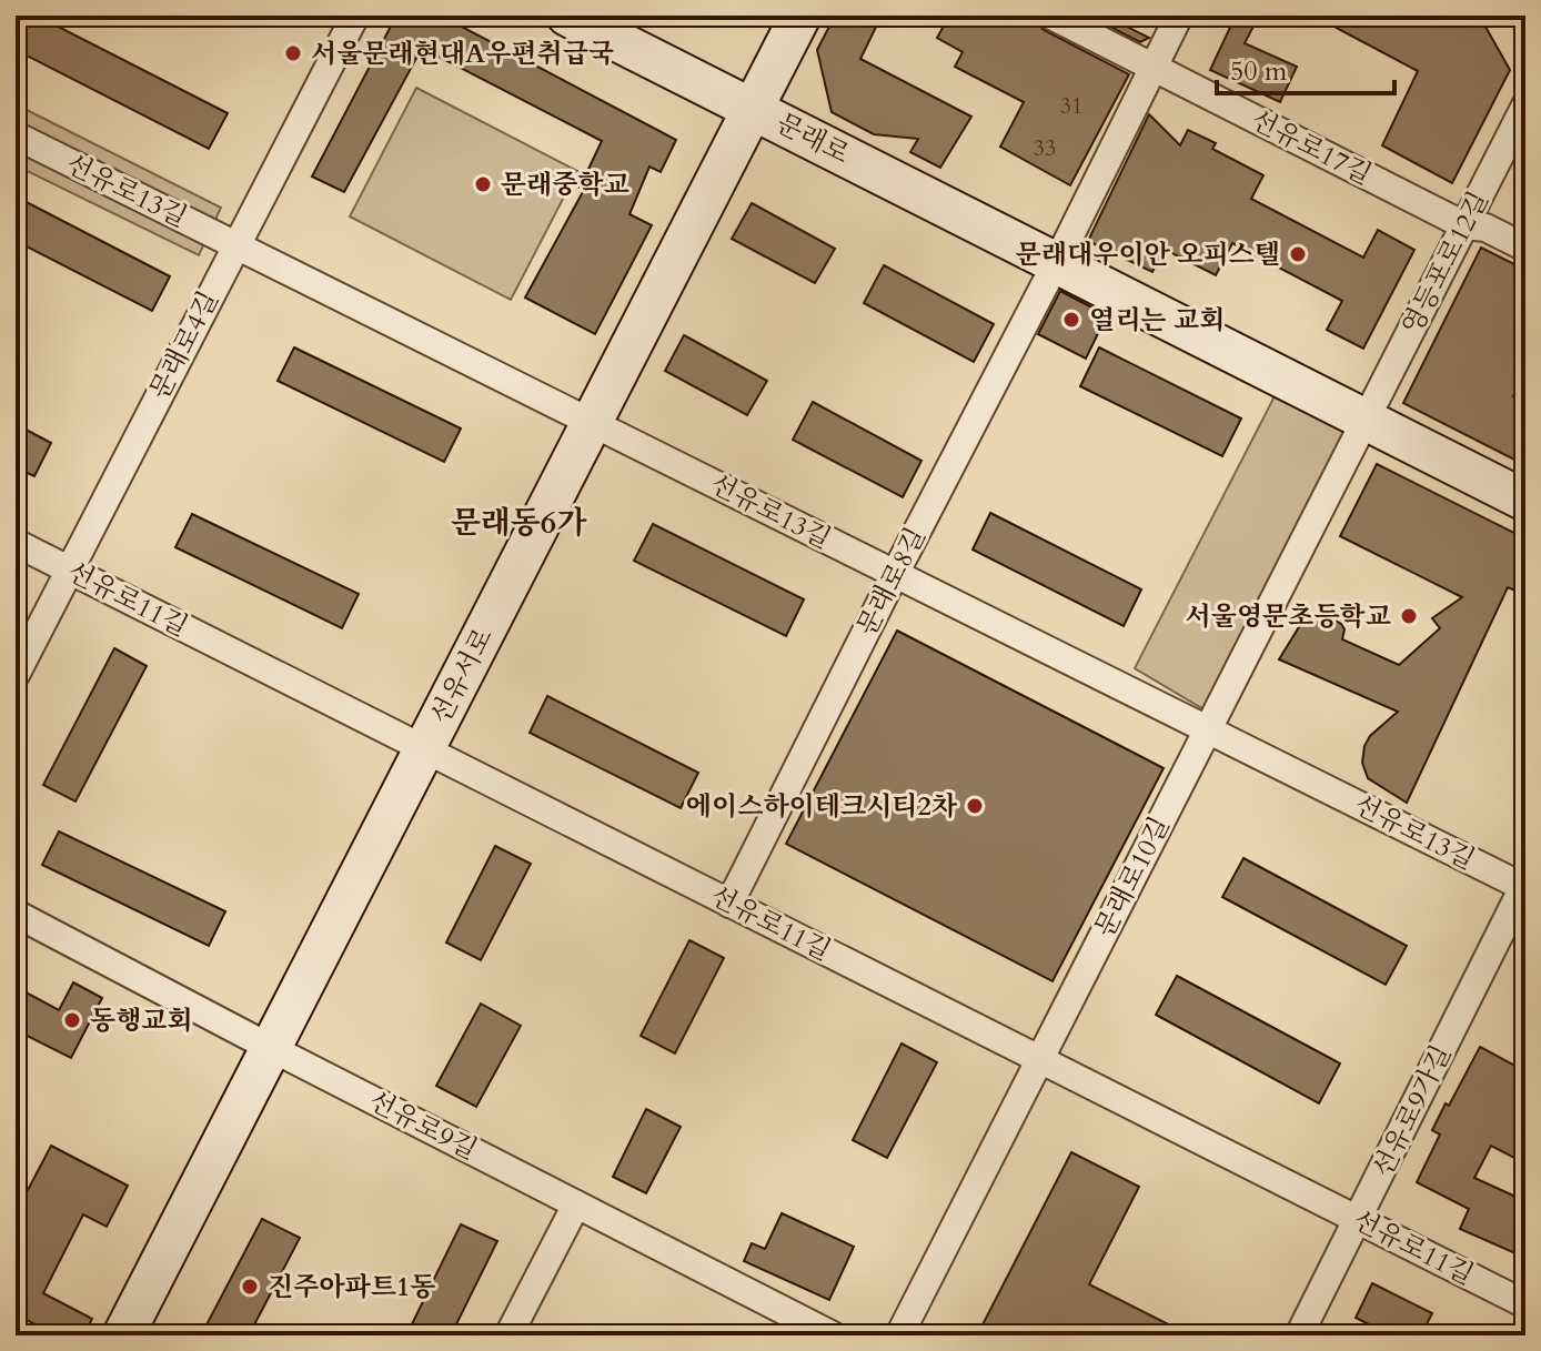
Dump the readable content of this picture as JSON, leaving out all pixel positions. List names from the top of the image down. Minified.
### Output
{"streets":{"street":["문래로","선유로17길","선유로13길","영등포로12길","문래로4길","문래로8길","선유로11길","선유서로","문래로10길","선유로9가길","선유로9길"]},"crossings":[["문래로","영등포로12길"],["문래로","문래로8길"],["문래로","선유서로"],["문래로","문래로10길"],["선유로17길","영등포로12길"],["선유로13길","문래로4길"],["선유로13길","문래로8길"],["선유로13길","선유서로"],["선유로13길","문래로10길"],["선유로13길","선유로9가길"],["영등포로12길","문래로10길"],["문래로4길","선유로11길"],["문래로8길","선유로11길"],["선유로11길","선유서로"],["선유로11길","문래로10길"],["선유로11길","선유로9가길"],["선유서로","선유로9길"]],"districts":["문래동6가"],"places":["서울문래현대A우편취급국","문래중학교","문래대우이안 오피스텔","열리는 교회","서울영문초등학교","에이스하이테크시티2차","동행교회","진주아파트1동"],"house_numbers":["31","33"],"scale_bar":"50 m"}
